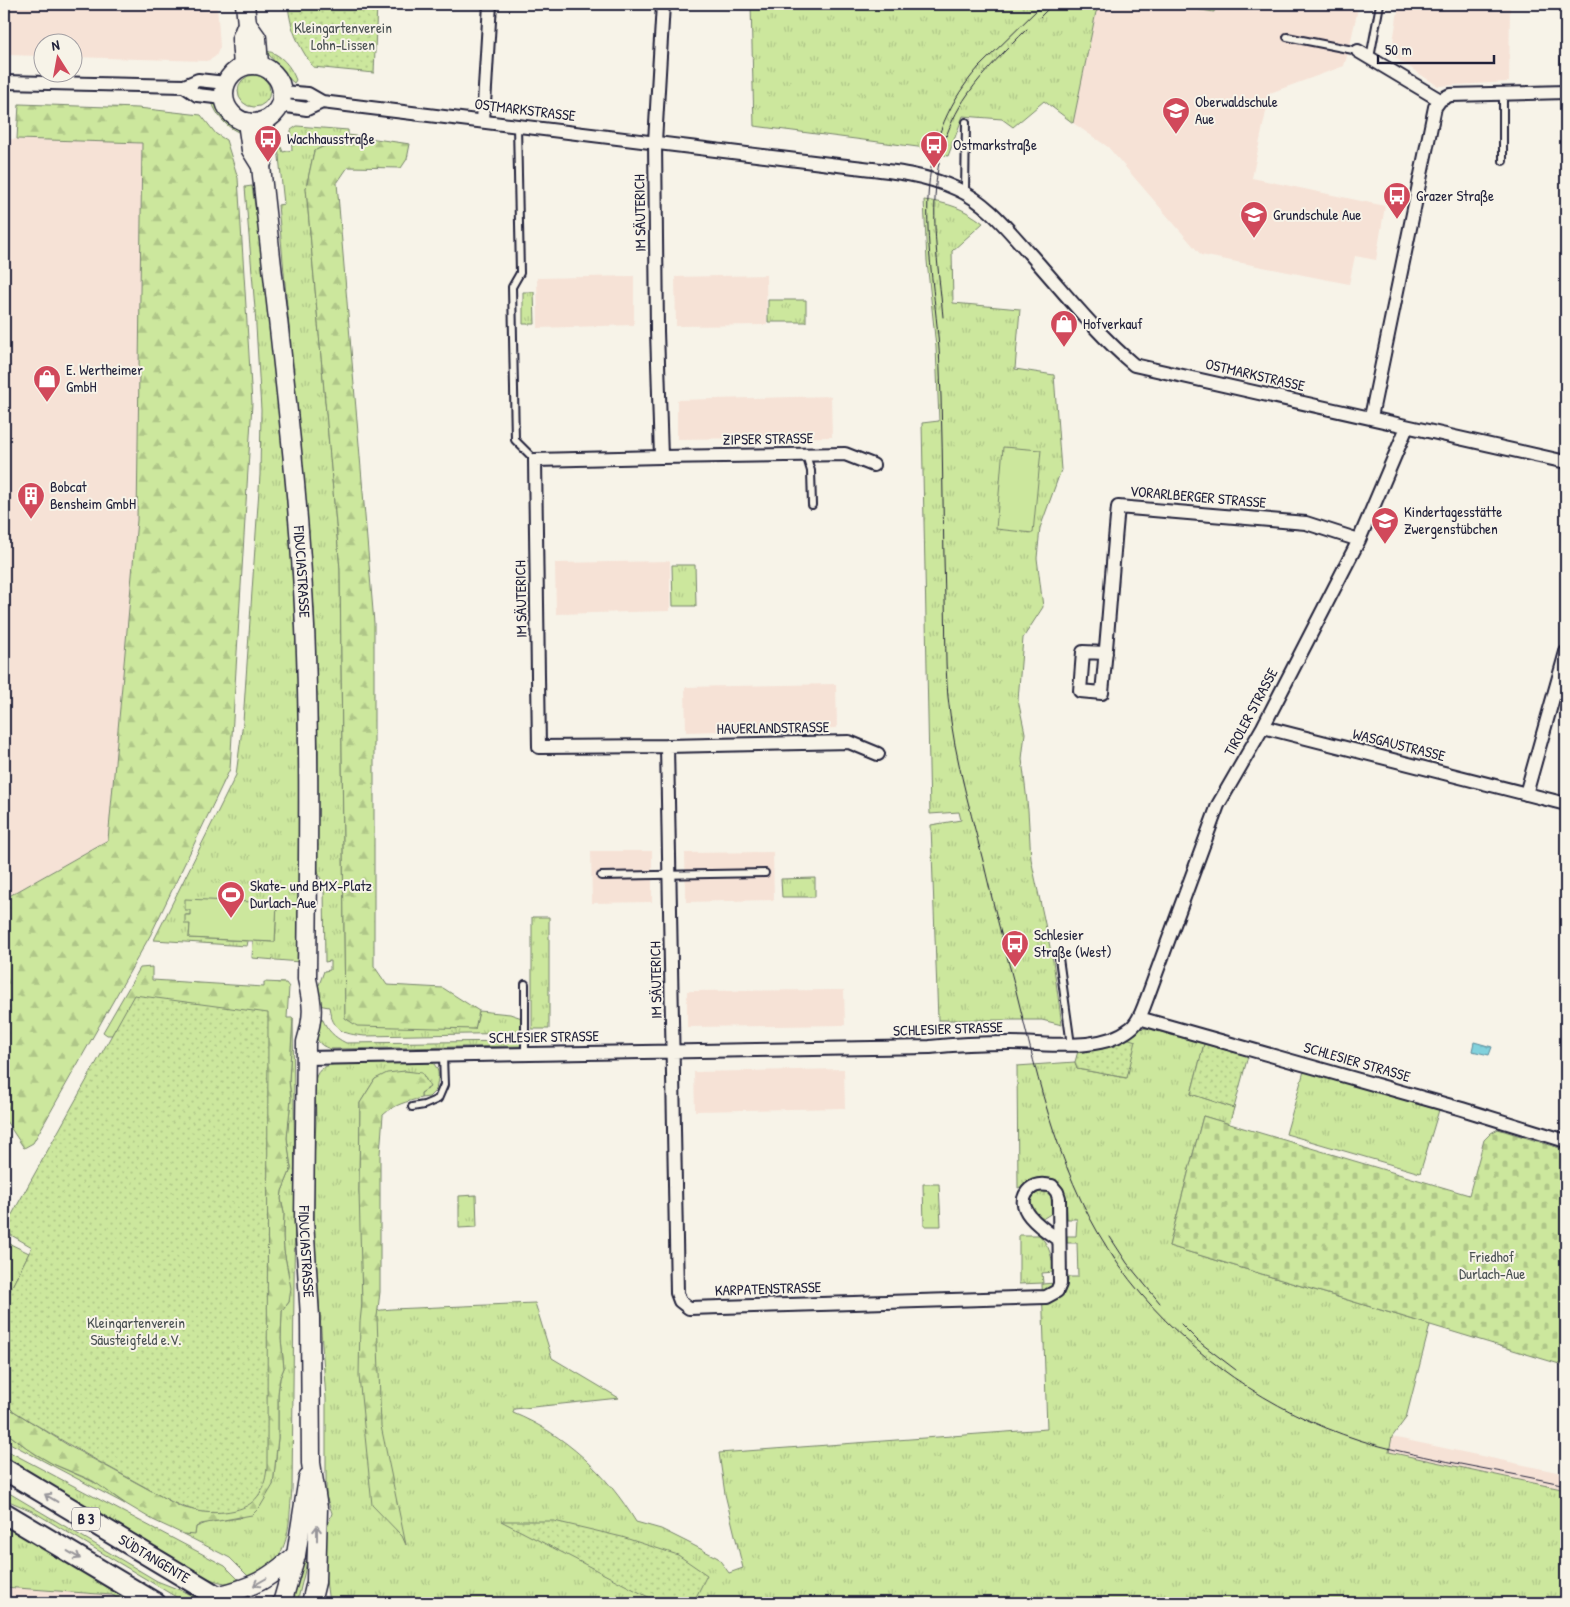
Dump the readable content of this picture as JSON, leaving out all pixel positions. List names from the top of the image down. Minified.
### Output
{"streets":{"main road":["FIDUCIASTRASSE","B 3","SÜDTANGENTE"],"street":["OSTMARKSTRASSE","IM SÄUTERICH","ZIPSER STRASSE","VORARLBERGER STRASSE","TIROLER STRASSE","HAUERLANDSTRASSE","WASGAUSTRASSE","SCHLESIER STRASSE","KARPATENSTRASSE"]},"crossings":[["OSTMARKSTRASSE","IM SÄUTERICH"],["OSTMARKSTRASSE","FIDUCIASTRASSE"],["OSTMARKSTRASSE","TIROLER STRASSE"],["IM SÄUTERICH","ZIPSER STRASSE"],["IM SÄUTERICH","HAUERLANDSTRASSE"],["IM SÄUTERICH","SCHLESIER STRASSE"],["IM SÄUTERICH","KARPATENSTRASSE"],["VORARLBERGER STRASSE","TIROLER STRASSE"],["FIDUCIASTRASSE","SCHLESIER STRASSE"],["TIROLER STRASSE","WASGAUSTRASSE"],["TIROLER STRASSE","SCHLESIER STRASSE"],["SCHLESIER STRASSE","KARPATENSTRASSE"]],"parks":["Kleingartenverein Lohn-Lissen","Friedhof Durlach-Aue","Kleingartenverein Säusteigfeld e.V."],"places":{"school or university":["Oberwaldschule Aue","Grundschule Aue","Kindertagesstätte Zwergenstübchen"],"bus stop":["Wachhausstraße","Ostmarkstraße","Grazer Straße","Schlesier Straße (West)"],"shop":["Hofverkauf","E. Wertheimer GmbH"],"building":["Bobcat Bensheim GmbH"],"sports":["Skate- und BMX-Platz Durlach-Aue"]},"scale_bar":"50 m","north":"top"}
